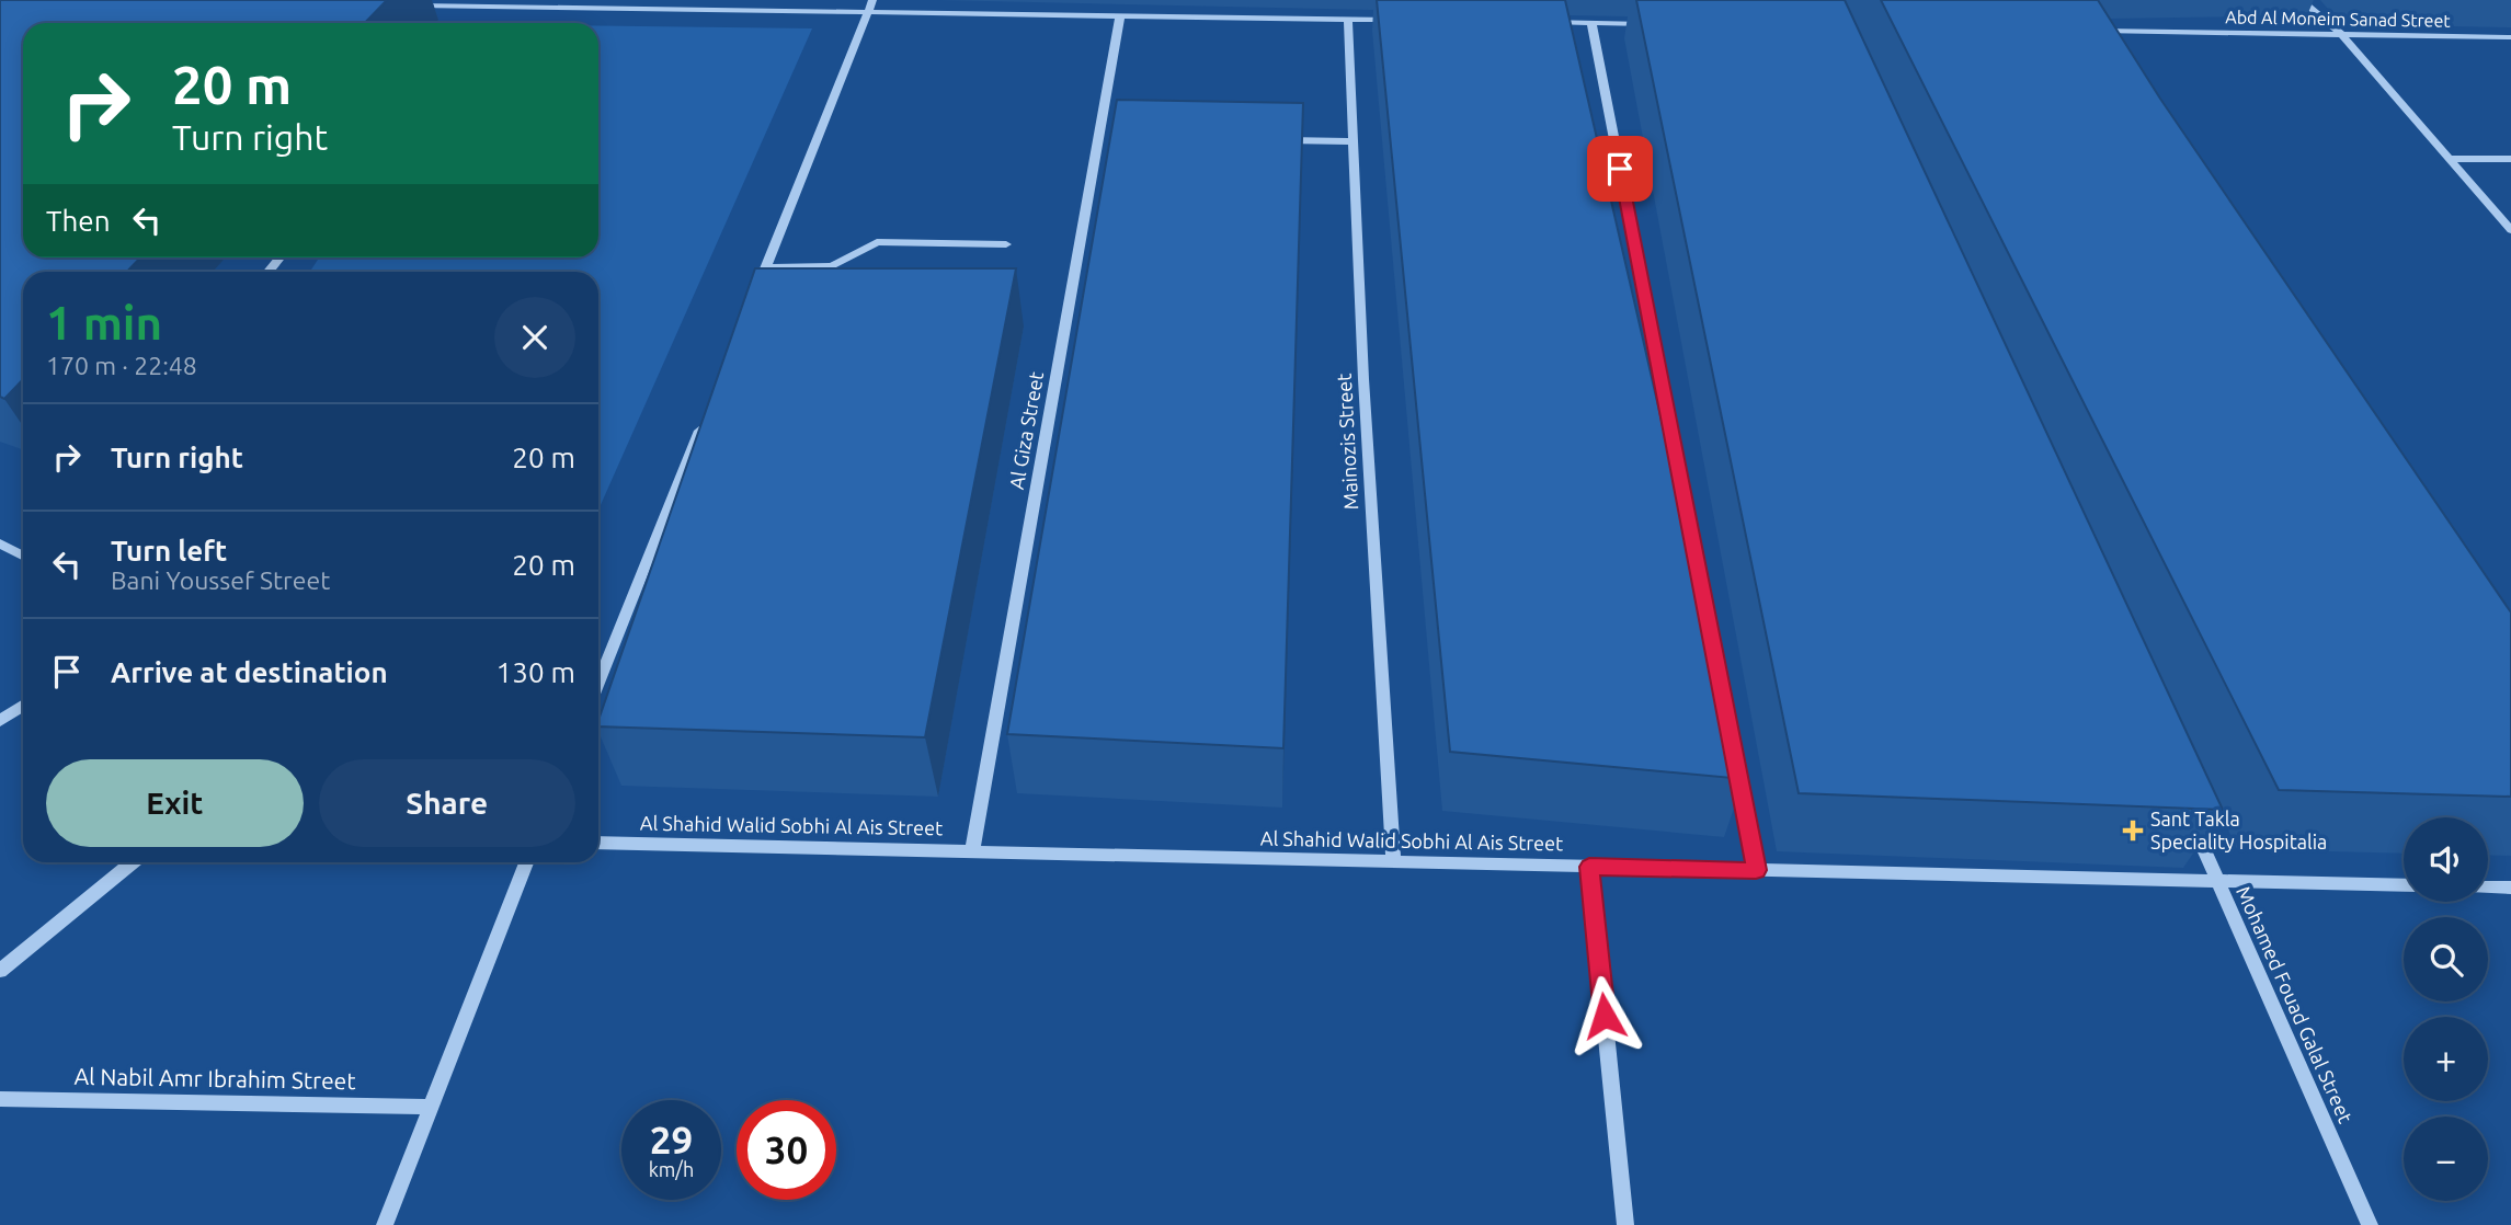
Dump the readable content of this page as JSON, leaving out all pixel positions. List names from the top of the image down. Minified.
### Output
{"streets":{"street":["Abd Al Moneim Sanad Street","Al Giza Street","Mainozis Street","Al Shahid Walid Sobhi Al Ais Street","Mohamed Fouad Galal Street","Al Nabil Amr Ibrahim Street"]},"crossings":[["Al Giza Street","Al Shahid Walid Sobhi Al Ais Street"],["Mainozis Street","Al Shahid Walid Sobhi Al Ais Street"],["Al Shahid Walid Sobhi Al Ais Street","Mohamed Fouad Galal Street"]],"places":{"health":["Sant Takla Speciality Hospitalia"]},"page":{"turn":["20 m","Turn right"],"then":"Then","heading":["1 min","170 m · 22:48"],"list":[{"name":"Turn right","value":"20 m"},{"name":"Turn left","note":"Bani Youssef Street","value":"20 m"},{"name":"Arrive at destination","value":"130 m"}],"buttons":["Exit","Share"],"map_buttons":["+","−"],"speed":"29 km/h","limit":"30"}}
